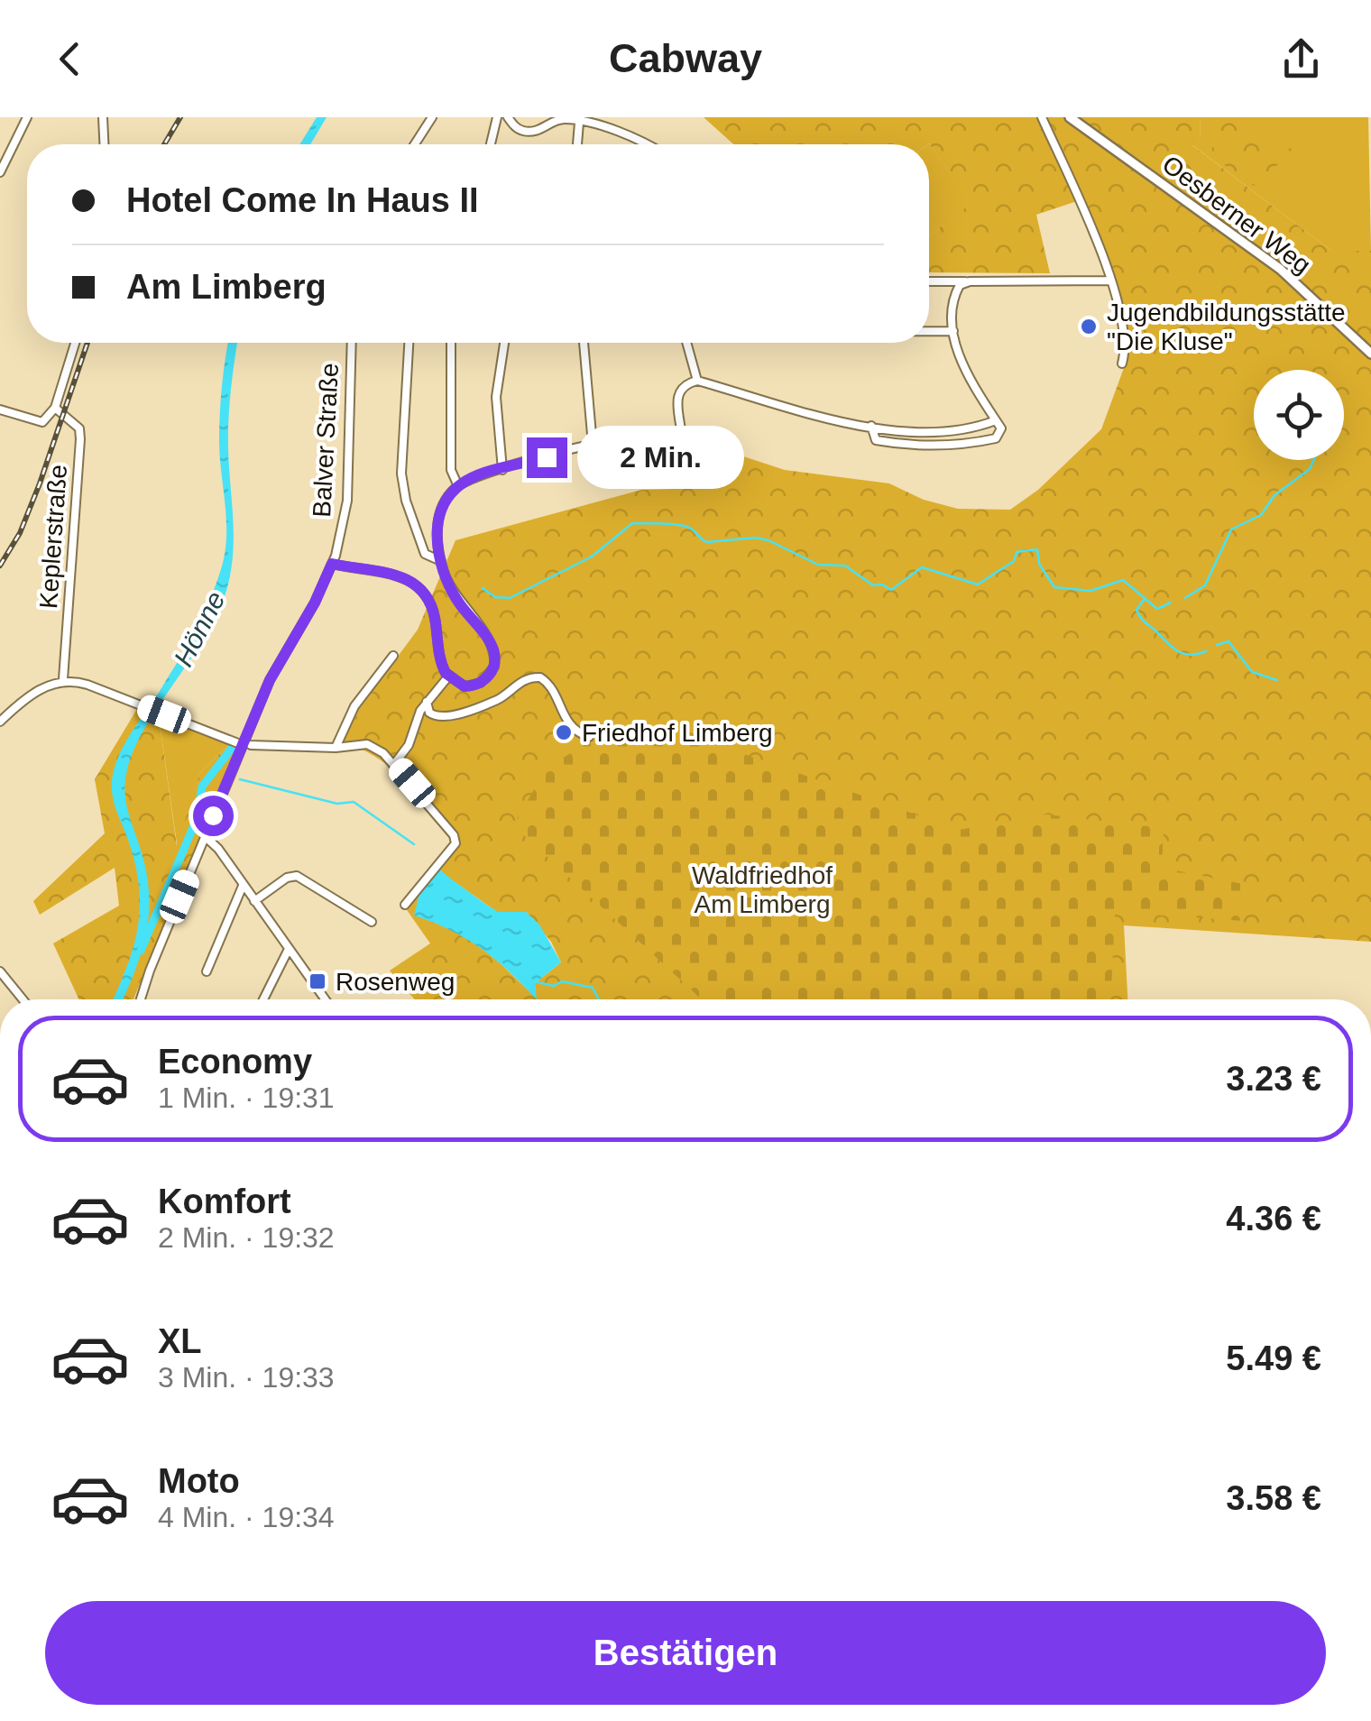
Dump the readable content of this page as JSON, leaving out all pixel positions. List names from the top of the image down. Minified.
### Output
{"streets":{"street":["Oesberner Weg","Balver Straße","Keplerstraße"]},"water":["Hönne"],"parks":["Waldfriedhof Am Limberg"],"places":{"other":["Jugendbildungsstätte \"Die Kluse\"","Friedhof Limberg"],"transit":["Rosenweg"]},"page":{"header":"Cabway","banner":["Hotel Come In Haus II","Am Limberg"],"bubble":"2 Min.","list":[{"name":"Economy","note":"1 Min. · 19:31","value":"3.23 €"},{"name":"Komfort","note":"2 Min. · 19:32","value":"4.36 €"},{"name":"XL","note":"3 Min. · 19:33","value":"5.49 €"},{"name":"Moto","note":"4 Min. · 19:34","value":"3.58 €"}],"buttons":"Bestätigen"}}
